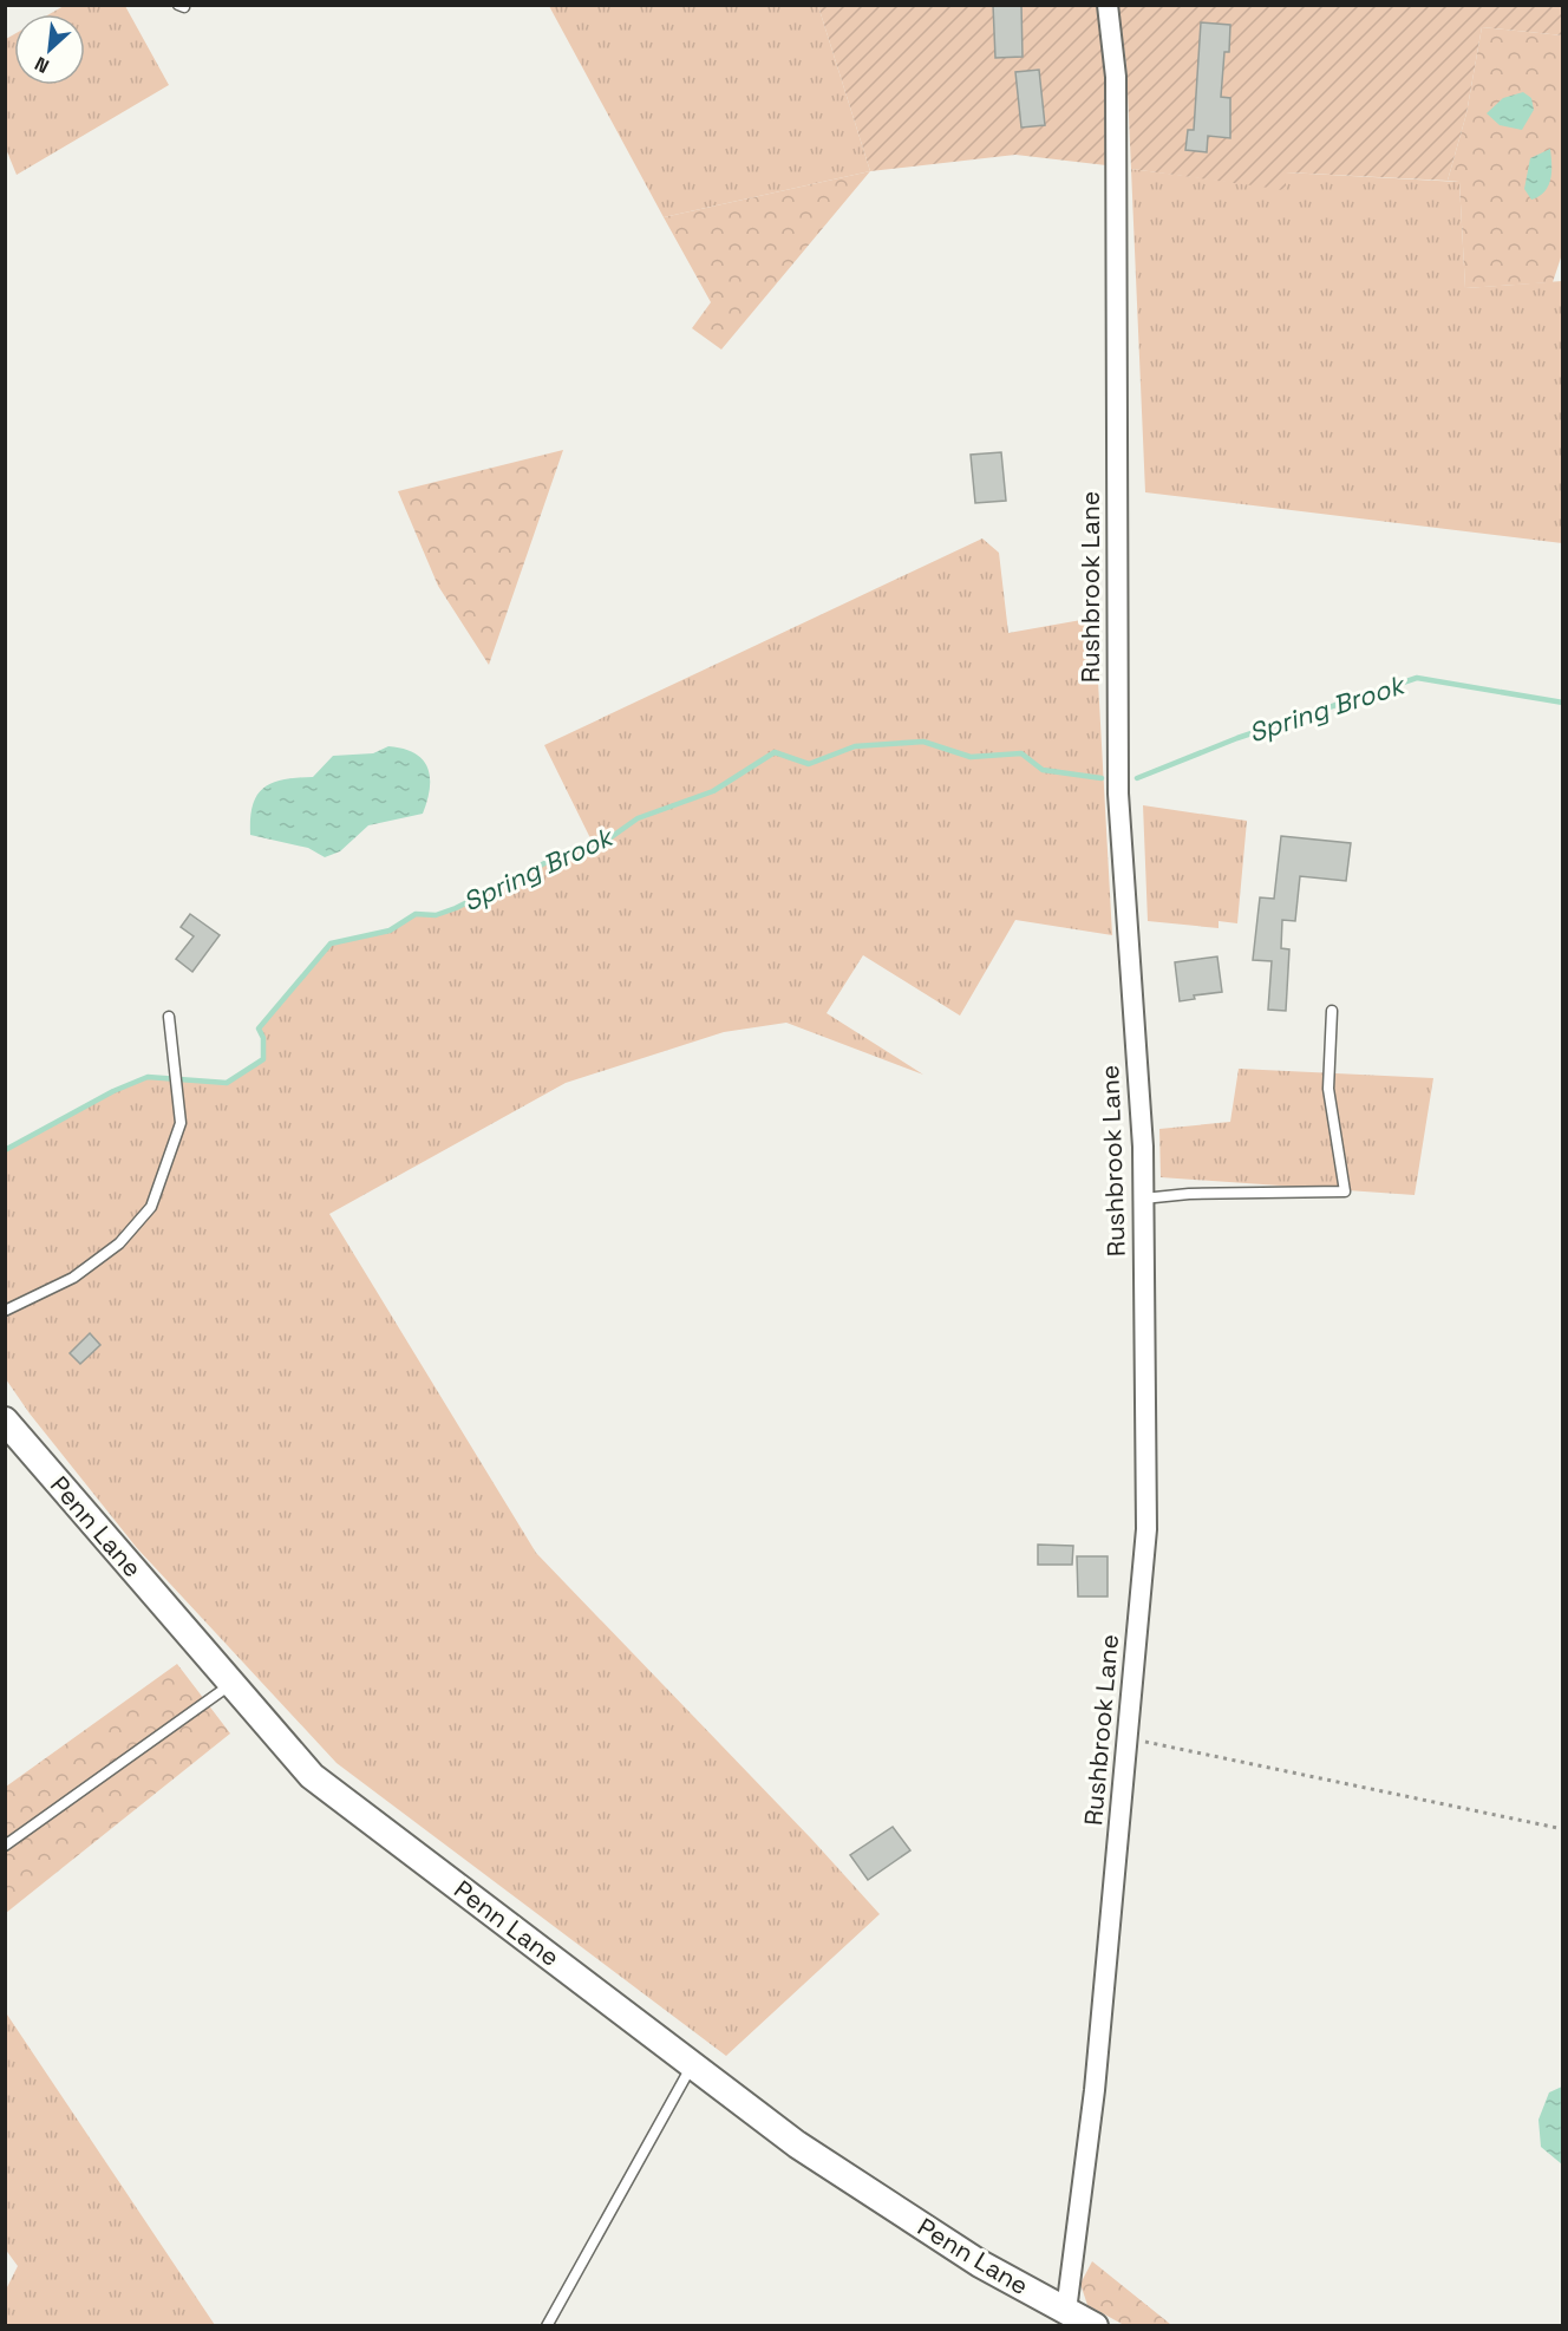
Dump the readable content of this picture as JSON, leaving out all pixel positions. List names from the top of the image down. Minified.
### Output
{"streets":{"street":["Rushbrook Lane","Penn Lane"]},"crossings":[["Rushbrook Lane","Penn Lane"]],"water":["Spring Brook"],"north":"bottom left"}
